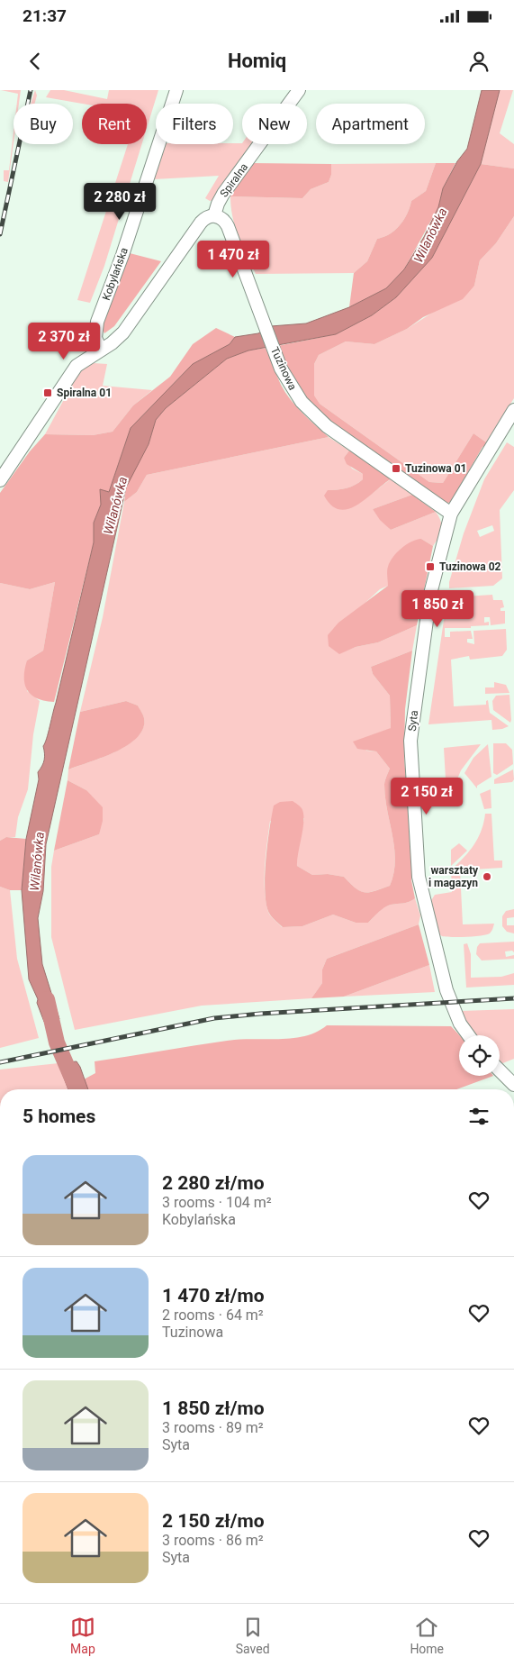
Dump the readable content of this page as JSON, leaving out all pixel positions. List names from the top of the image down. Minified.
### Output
{"streets":{"street":["Spiralna","Kobylańska","Tuzinowa","Syta"]},"crossings":[["Spiralna","Tuzinowa"],["Tuzinowa","Syta"]],"water":["Wilanówka"],"places":{"transit":["Spiralna 01","Tuzinowa 01","Tuzinowa 02"],"other":["warsztaty i magazyn"]},"page":{"status":"21:37","header":"Homiq","chip":["Buy","Rent","Filters","New","Apartment"],"price":["2 280 zł","1 470 zł","2 370 zł","1 850 zł","2 150 zł"],"heading":"5 homes","list":[{"name":"2 280 zł/mo","note":"3 rooms · 104 m² · Kobylańska"},{"name":"1 470 zł/mo","note":"2 rooms · 64 m² · Tuzinowa"},{"name":"1 850 zł/mo","note":"3 rooms · 89 m² · Syta"},{"name":"2 150 zł/mo","note":"3 rooms · 86 m² · Syta"}],"tabs":["Map","Saved","Home"]}}
